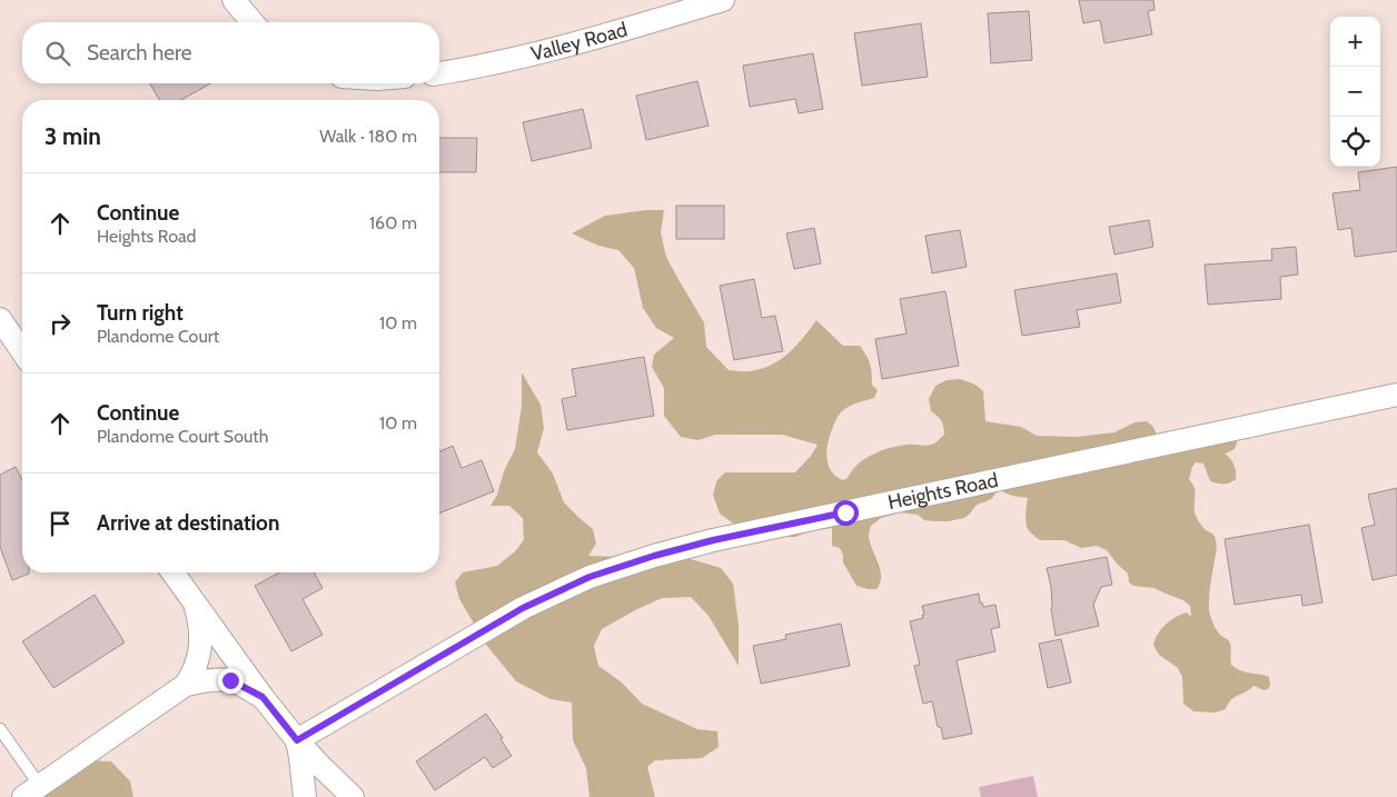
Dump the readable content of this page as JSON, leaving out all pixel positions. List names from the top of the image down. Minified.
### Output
{"streets":{"street":["Valley Road","Heights Road"]},"page":{"map_buttons":["+","−"],"search":"Search here","heading":["3 min","Walk · 180 m"],"list":[["Continue","Heights Road","160 m"],["Turn right","Plandome Court","10 m"],["Continue","Plandome Court South","10 m"],"Arrive at destination"]}}
